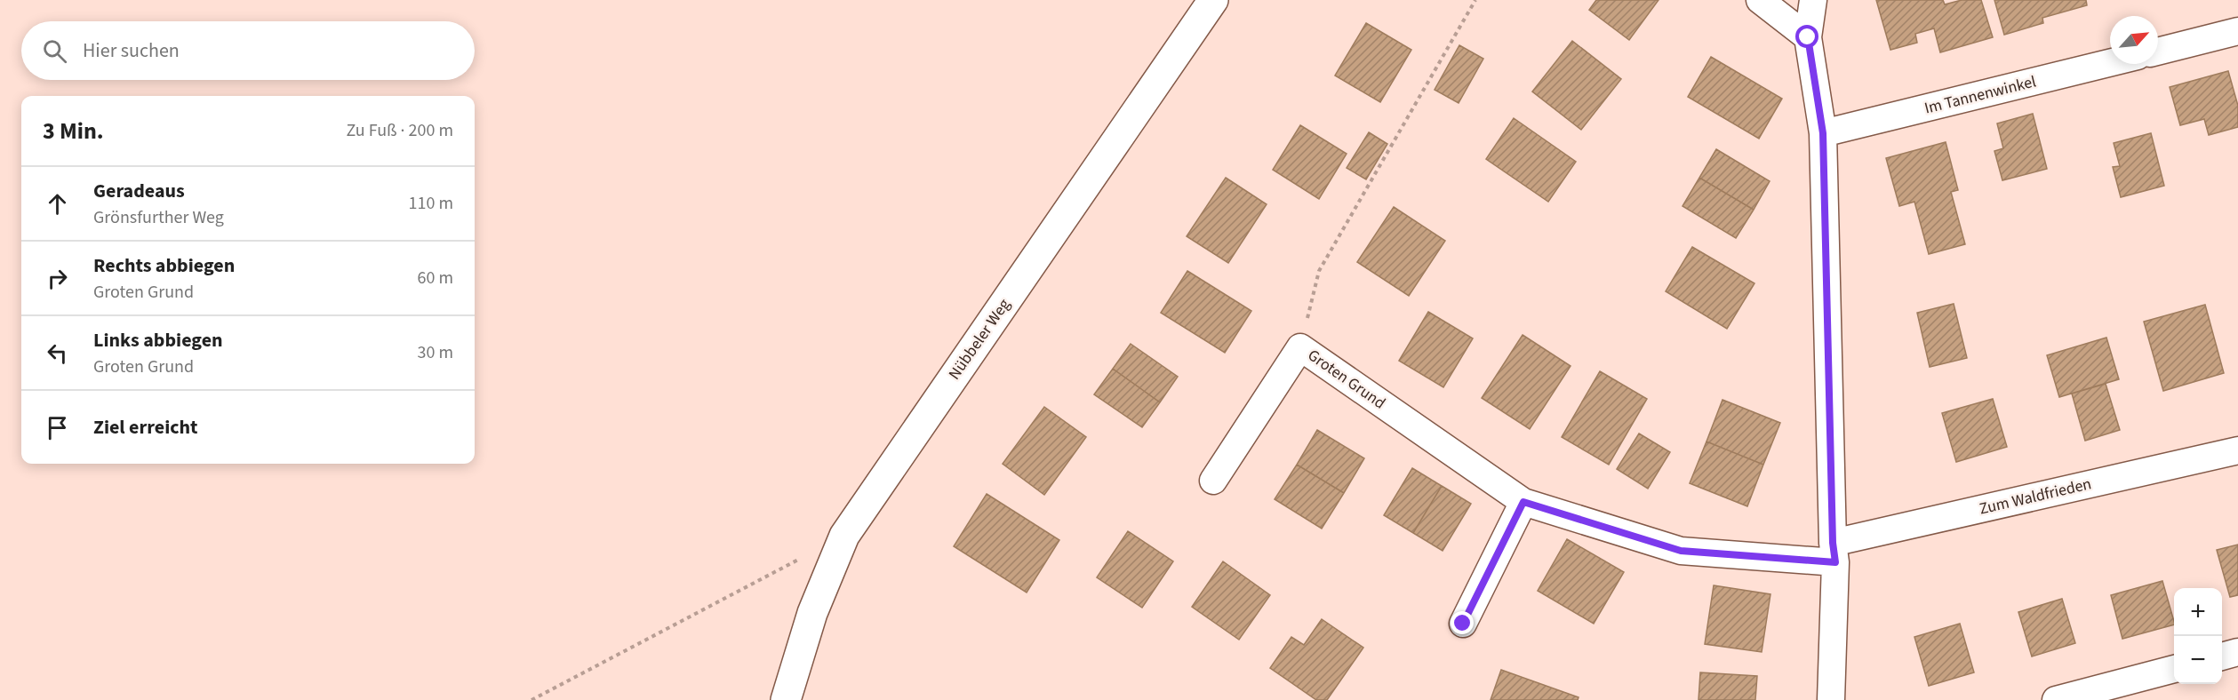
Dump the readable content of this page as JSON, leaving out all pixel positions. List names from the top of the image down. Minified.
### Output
{"streets":{"street":["Im Tannenwinkel","Nübbeler Weg","Groten Grund","Zum Waldfrieden"]},"crossings":[["Groten Grund","Zum Waldfrieden"]],"north":"top right","page":{"search":"Hier suchen","heading":["3 Min.","Zu Fuß · 200 m"],"list":[["Geradeaus","Grönsfurther Weg","110 m"],["Rechts abbiegen","Groten Grund","60 m"],["Links abbiegen","Groten Grund","30 m"],"Ziel erreicht"],"map_buttons":["+","−"]}}
